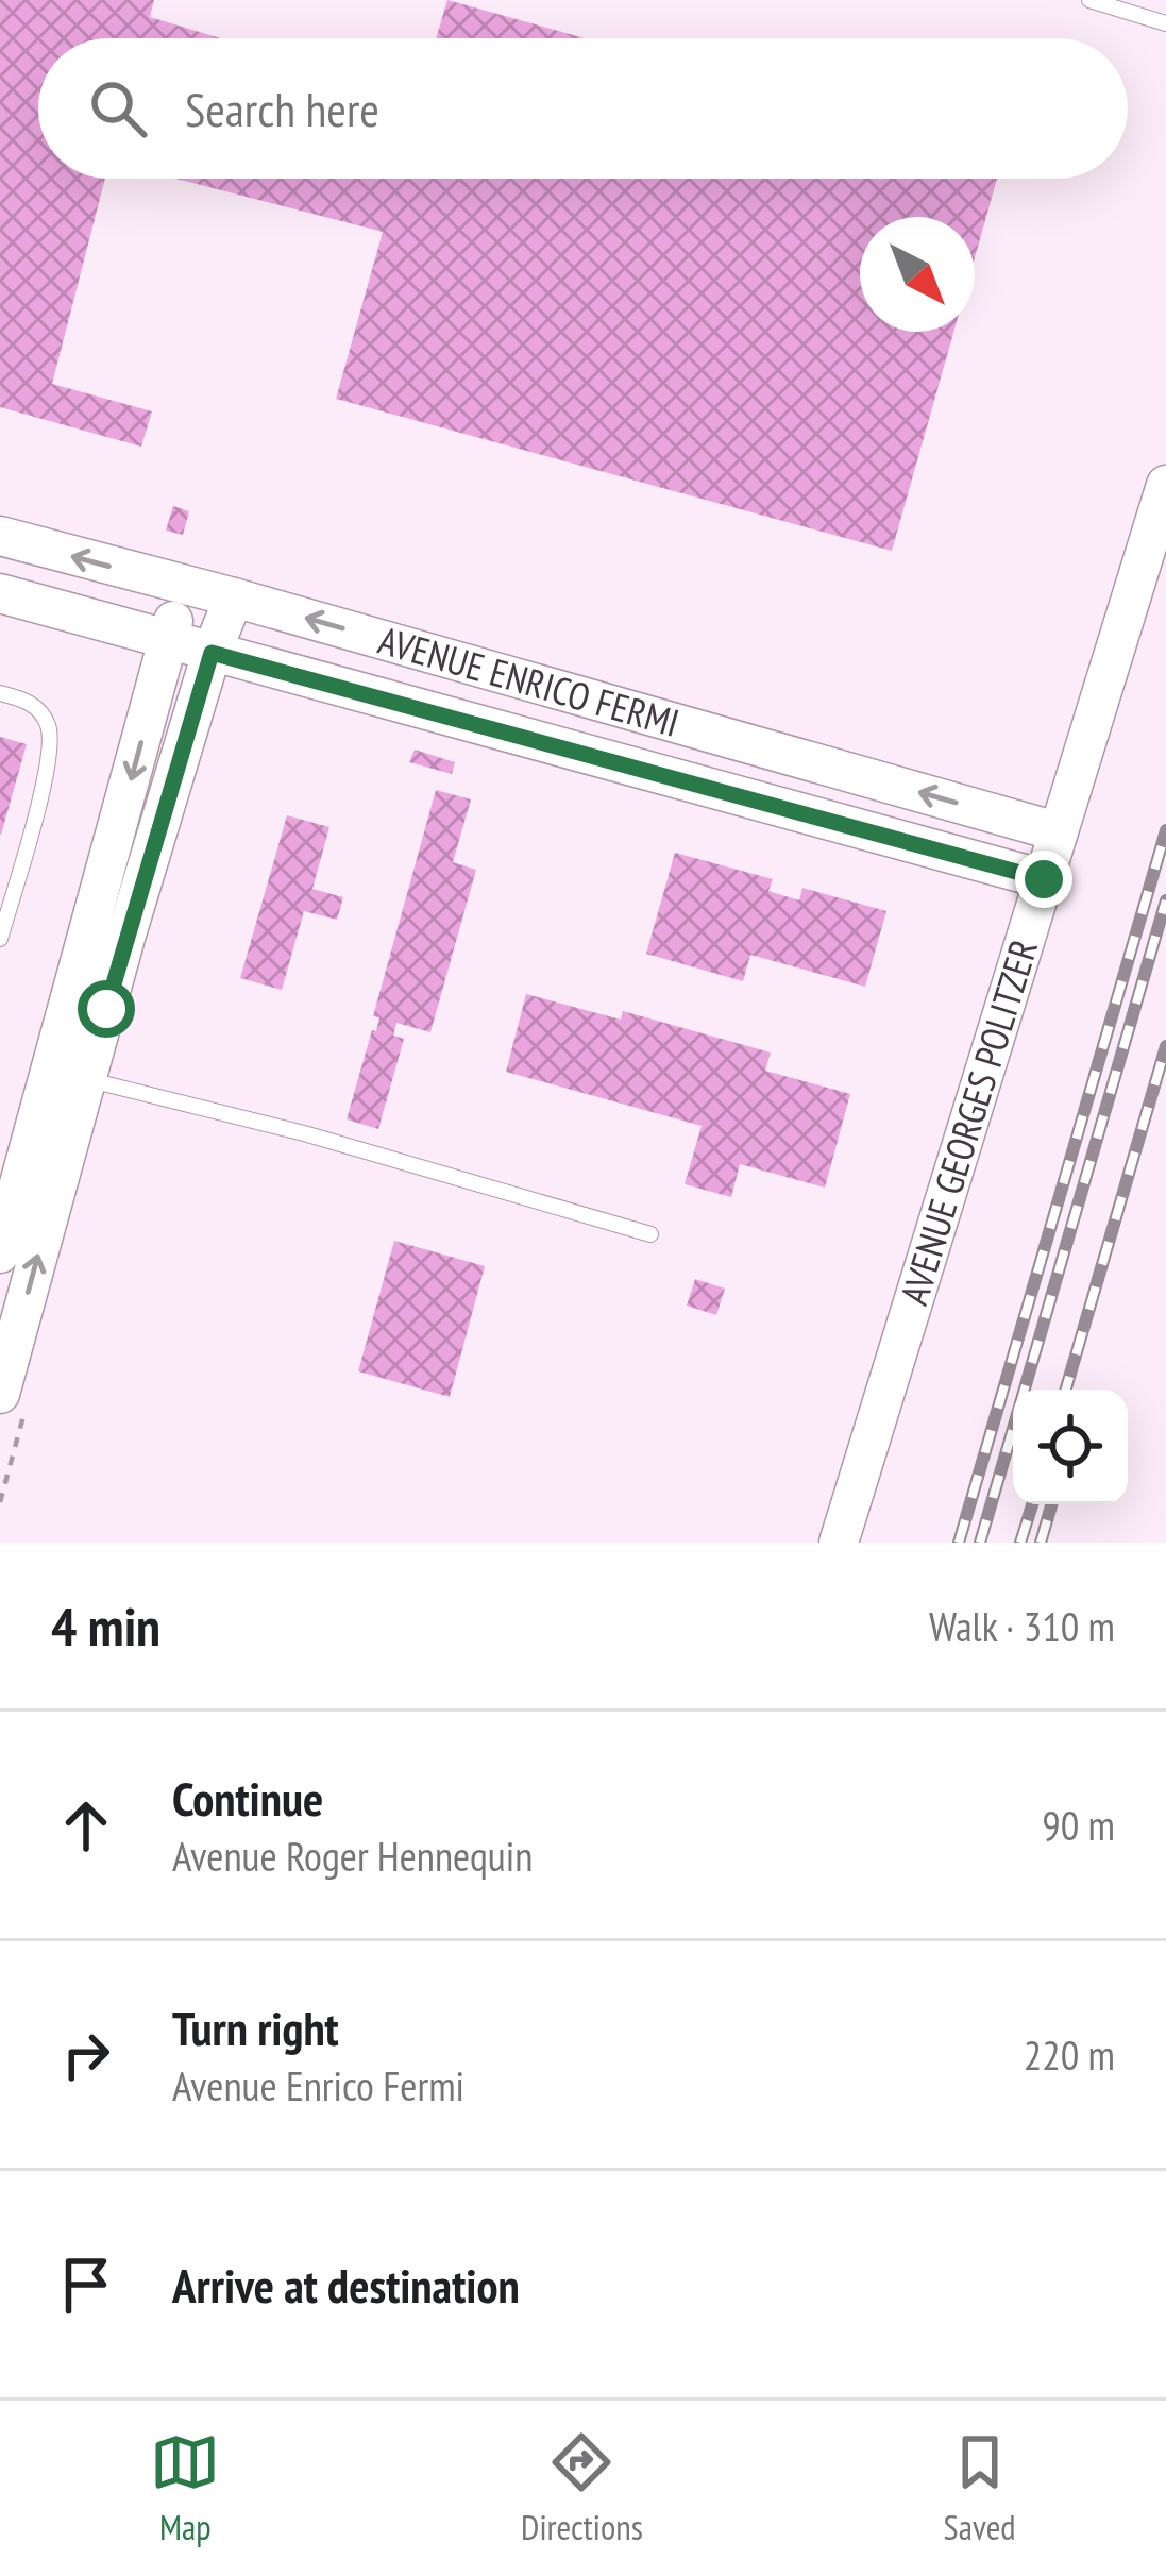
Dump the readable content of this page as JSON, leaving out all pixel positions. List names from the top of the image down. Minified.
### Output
{"streets":{"street":["AVENUE ENRICO FERMI","AVENUE GEORGES POLITZER"]},"crossings":[["AVENUE ENRICO FERMI","AVENUE GEORGES POLITZER"]],"north":"bottom right","page":{"search":"Search here","heading":["4 min","Walk · 310 m"],"list":[["Continue","Avenue Roger Hennequin","90 m"],["Turn right","Avenue Enrico Fermi","220 m"],"Arrive at destination"],"nav":["Map","Directions","Saved"]}}
